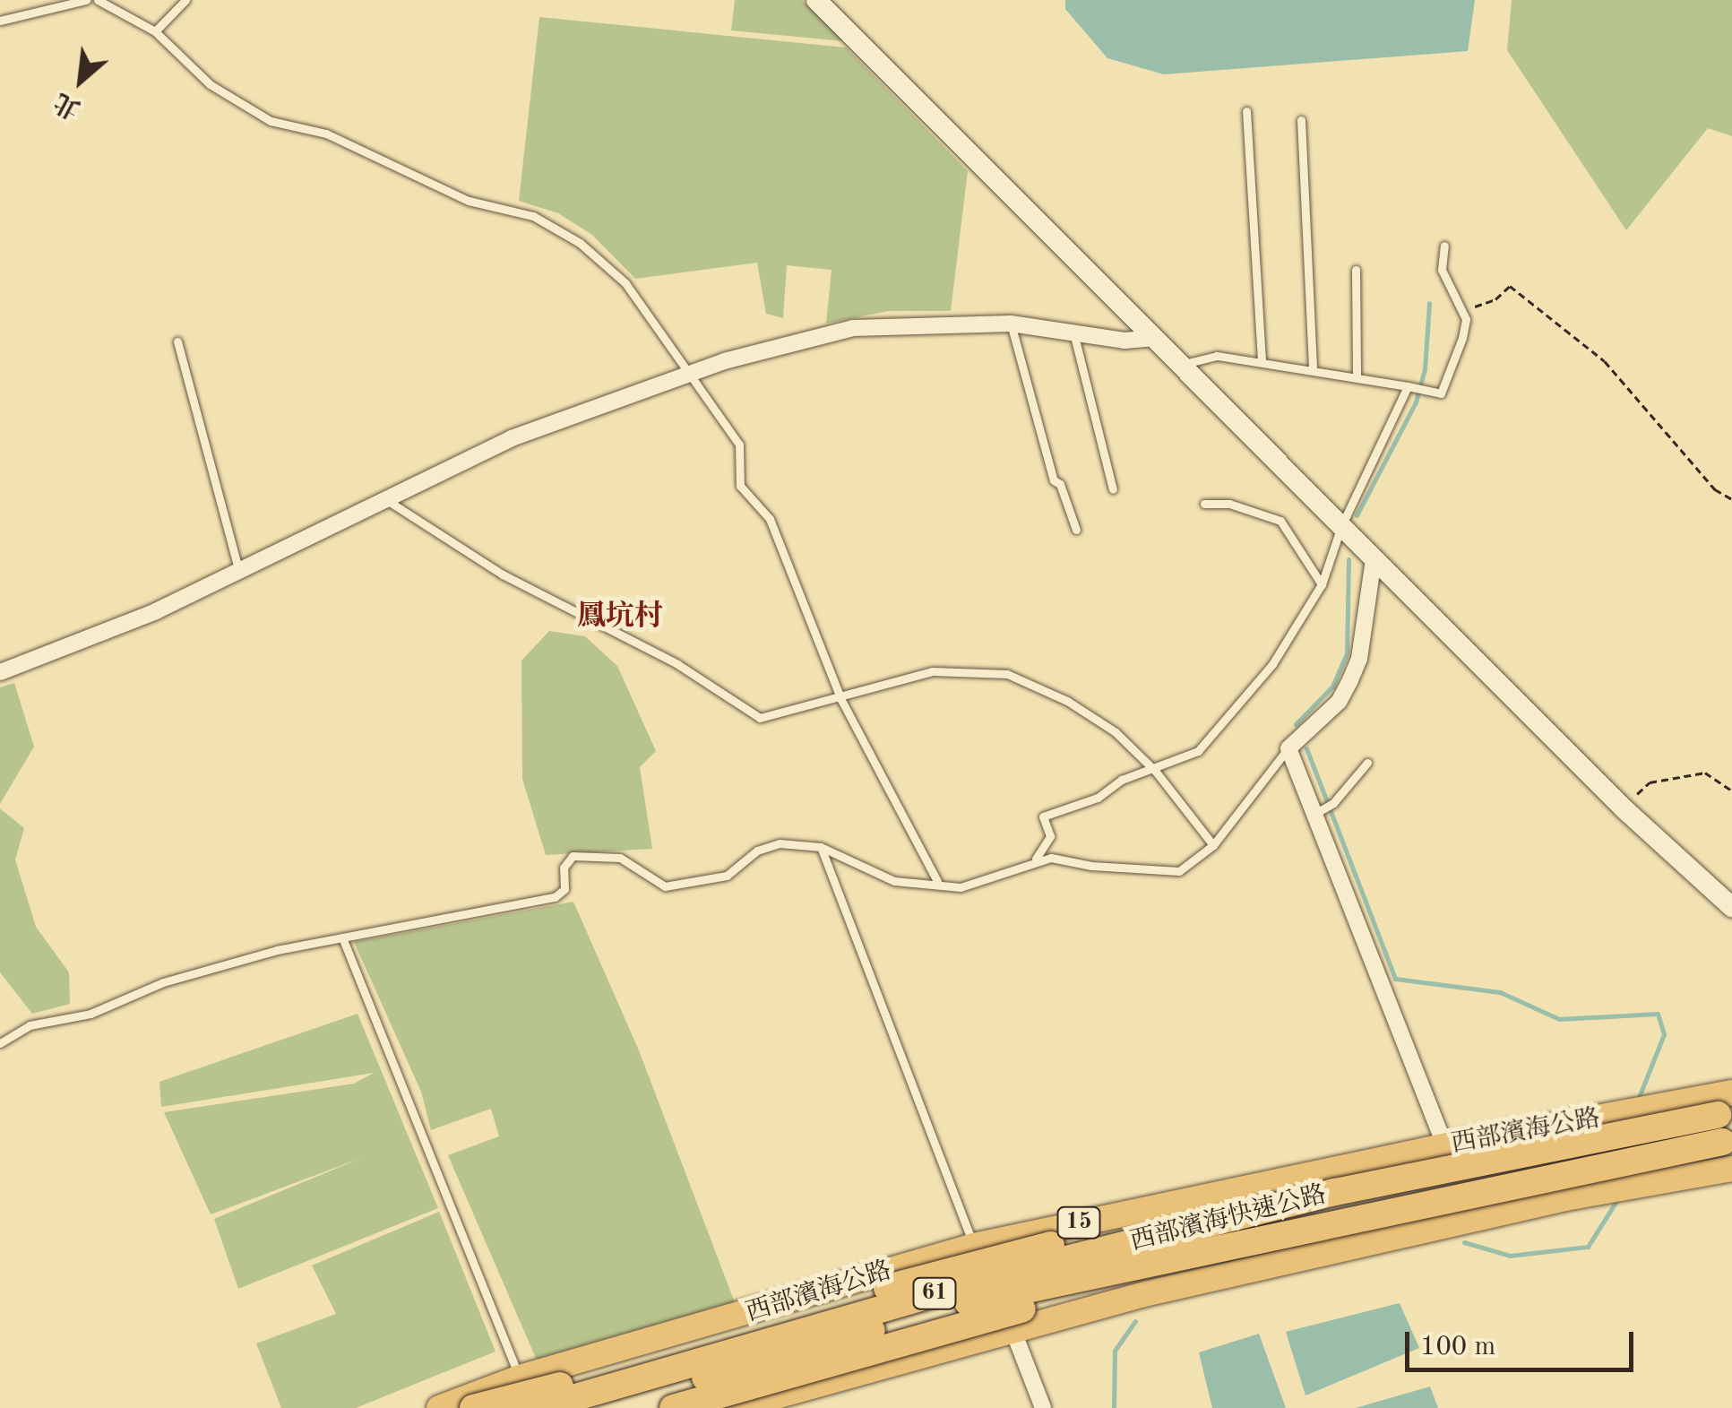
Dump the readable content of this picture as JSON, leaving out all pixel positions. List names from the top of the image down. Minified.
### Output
{"streets":{"highway":["西部濱海快速公路","61"],"main road":["西部濱海公路","15"]},"crossings":[["西部濱海公路","西部濱海快速公路"]],"districts":["鳳坑村"],"scale_bar":"100 m","north":"bottom left"}
